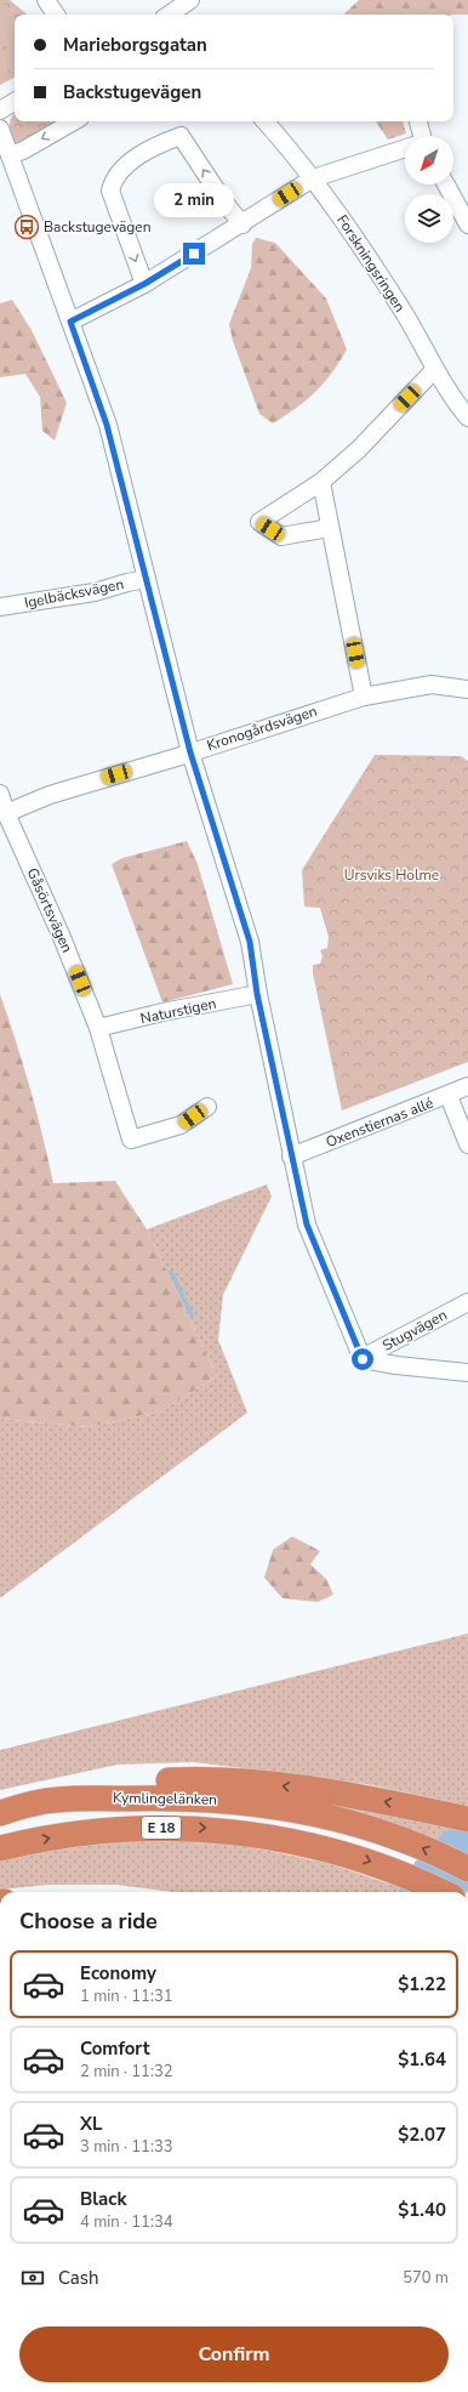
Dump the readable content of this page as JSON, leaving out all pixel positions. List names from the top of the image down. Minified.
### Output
{"streets":{"highway":["Kymlingelänken","E 18"],"street":["Forskningsringen","Igelbäcksvägen","Kronogårdsvägen","Gåsörtsvägen","Naturstigen","Oxenstiernas allé","Stugvägen"]},"crossings":[["Kronogårdsvägen","Gåsörtsvägen"],["Gåsörtsvägen","Naturstigen"],["Kymlingelänken","E 18"]],"parks":["Ursviks Holme"],"places":{"bus stop":["Backstugevägen"]},"north":"bottom left","page":{"banner":["Marieborgsgatan","Backstugevägen"],"bubble":"2 min","heading":"Choose a ride","list":[{"name":"Economy","note":"1 min · 11:31","value":"$1.22"},{"name":"Comfort","note":"2 min · 11:32","value":"$1.64"},{"name":"XL","note":"3 min · 11:33","value":"$2.07"},{"name":"Black","note":"4 min · 11:34","value":"$1.40"}],"pay":["Cash","570 m"],"buttons":"Confirm"}}
